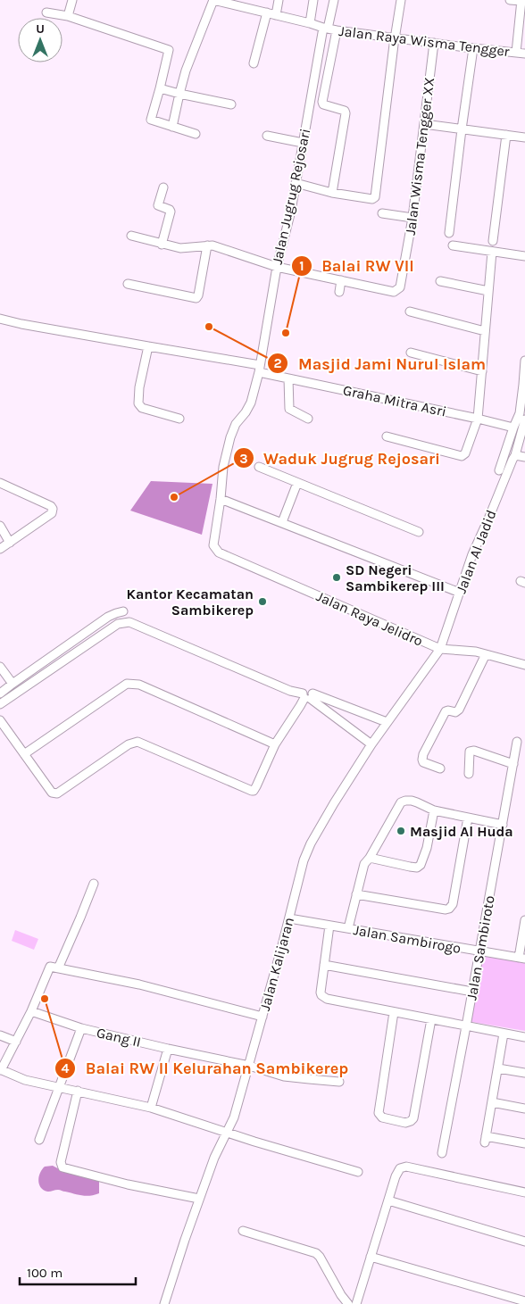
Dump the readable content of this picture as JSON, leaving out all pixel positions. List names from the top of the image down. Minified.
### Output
{"streets":{"street":["Jalan Raya Wisma Tengger","Jalan Wisma Tengger XX","Jalan Jugrug Rejosari","Graha Mitra Asri","Jalan Al Jadid","Jalan Raya Jelidro","Jalan Sambirogo","Jalan Sambiroto","Jalan Kalijaran","Gang II"]},"crossings":[["Jalan Raya Wisma Tengger","Jalan Wisma Tengger XX"],["Jalan Raya Wisma Tengger","Jalan Jugrug Rejosari"],["Jalan Jugrug Rejosari","Graha Mitra Asri"],["Jalan Jugrug Rejosari","Jalan Raya Jelidro"],["Jalan Al Jadid","Jalan Raya Jelidro"],["Jalan Al Jadid","Jalan Kalijaran"],["Jalan Raya Jelidro","Jalan Kalijaran"],["Jalan Sambirogo","Jalan Sambiroto"],["Jalan Sambirogo","Jalan Kalijaran"],["Jalan Kalijaran","Gang II"]],"places":["Masjid Jami Nurul Islam","Balai RW VII","Waduk Jugrug Rejosari","SD Negeri Sambikerep III","Kantor Kecamatan Sambikerep","Masjid Al Huda","Balai RW II Kelurahan Sambikerep"],"scale_bar":"100 m","north":"top"}
